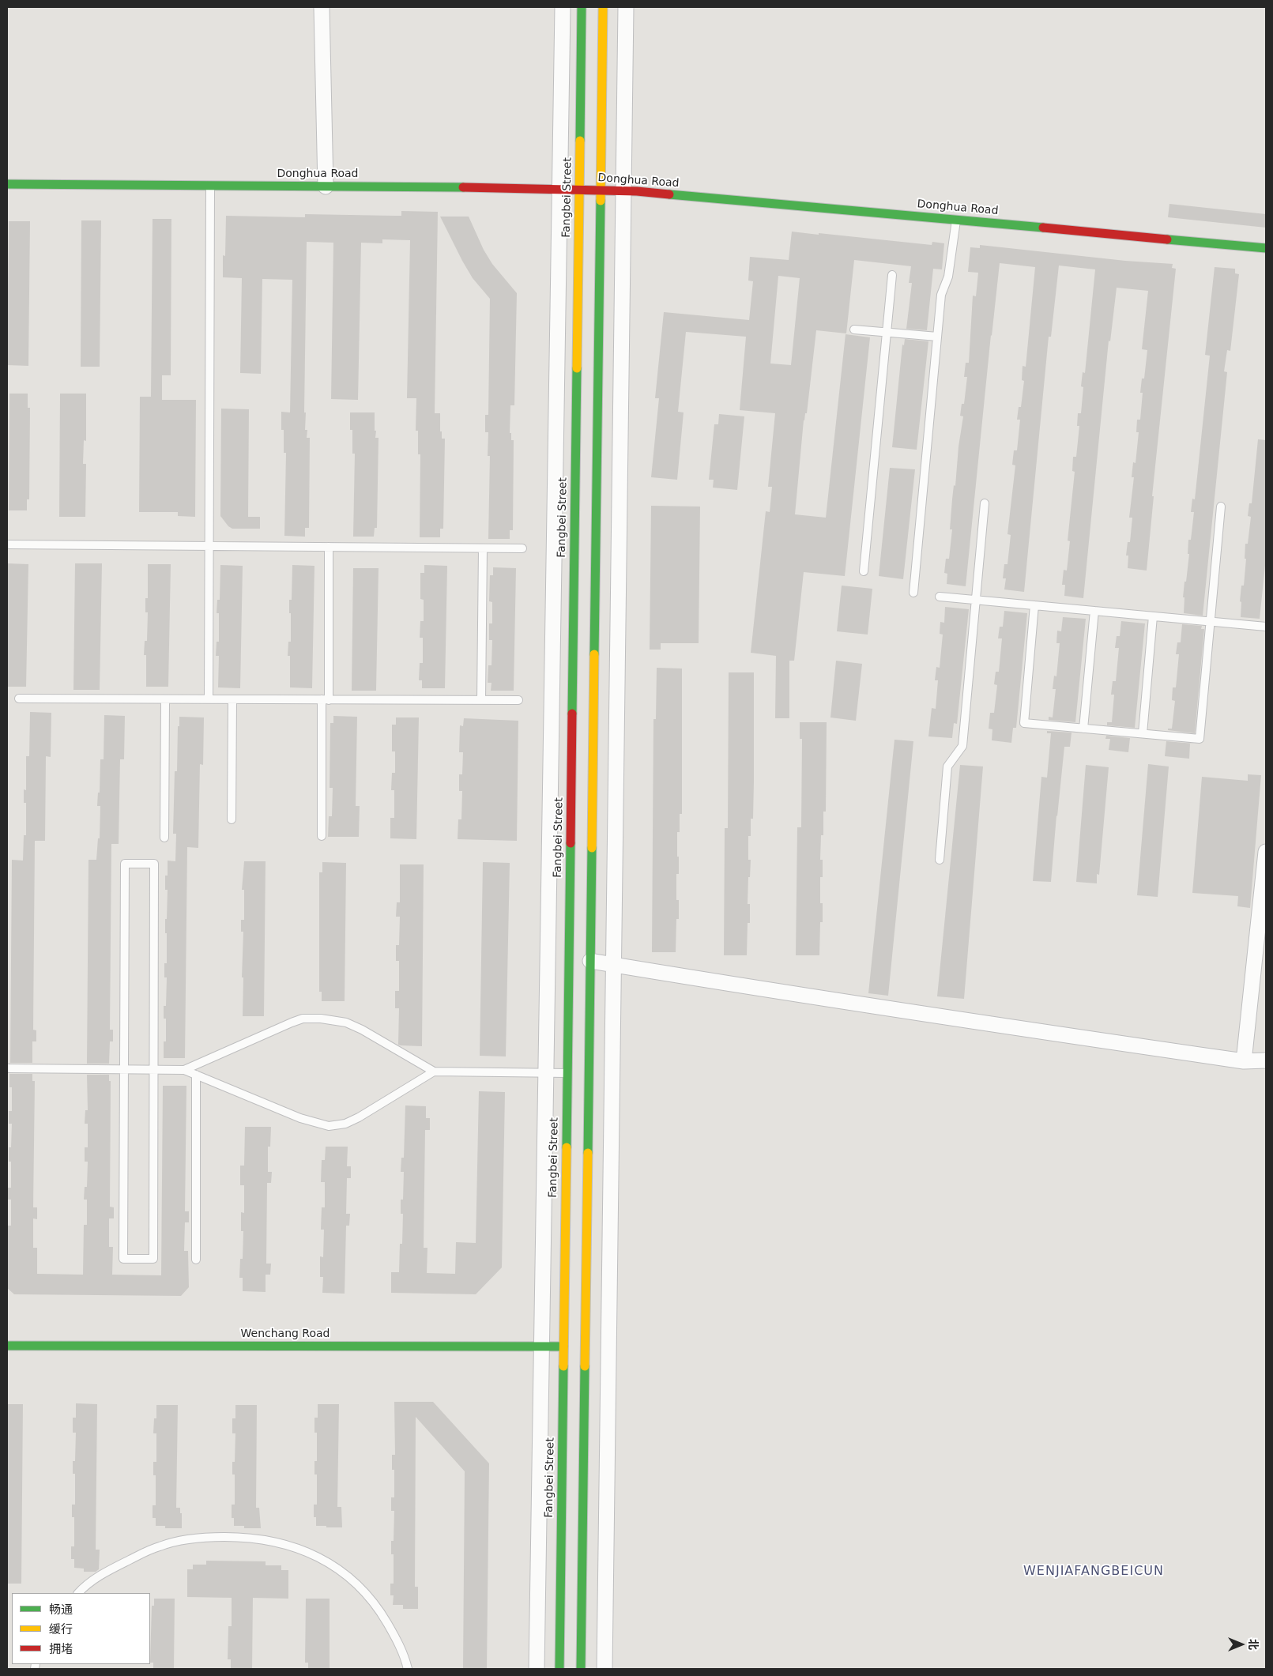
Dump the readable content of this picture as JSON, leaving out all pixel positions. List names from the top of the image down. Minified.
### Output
{"streets":{"main road":["Donghua Road","Fangbei Street","Wenchang Road"]},"crossings":[["Donghua Road","Fangbei Street"],["Fangbei Street","Wenchang Road"]],"districts":["WENJIAFANGBEICUN"],"legend":["畅通","缓行","拥堵"],"north":"right"}
